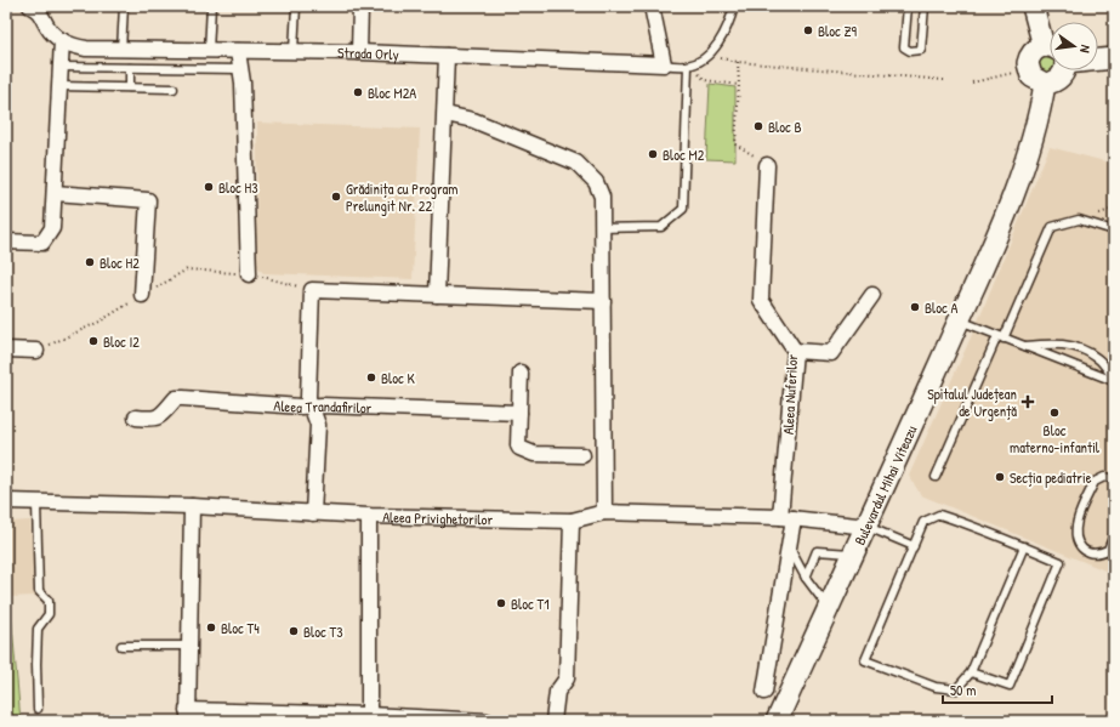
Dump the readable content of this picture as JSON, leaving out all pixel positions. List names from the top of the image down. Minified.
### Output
{"streets":{"main road":["Bulevardul Mihai Viteazu"],"street":["Strada Orly","Aleea Nuferilor","Aleea Trandafirilor","Aleea Privighetorilor"]},"crossings":[["Aleea Nuferilor","Aleea Privighetorilor"],["Bulevardul Mihai Viteazu","Aleea Privighetorilor"]],"places":{"other":["Bloc Z9","Bloc M2A","Bloc B","Bloc M2","Bloc H3","Grădinița cu Program Prelungit Nr. 22","Bloc H2","Bloc A","Bloc I2","Bloc K","Bloc materno-infantil","Secția pediatrie","Bloc T1","Bloc T4","Bloc T3"],"health":["Spitalul Județean de Urgență"]},"scale_bar":"50 m","north":"right"}
